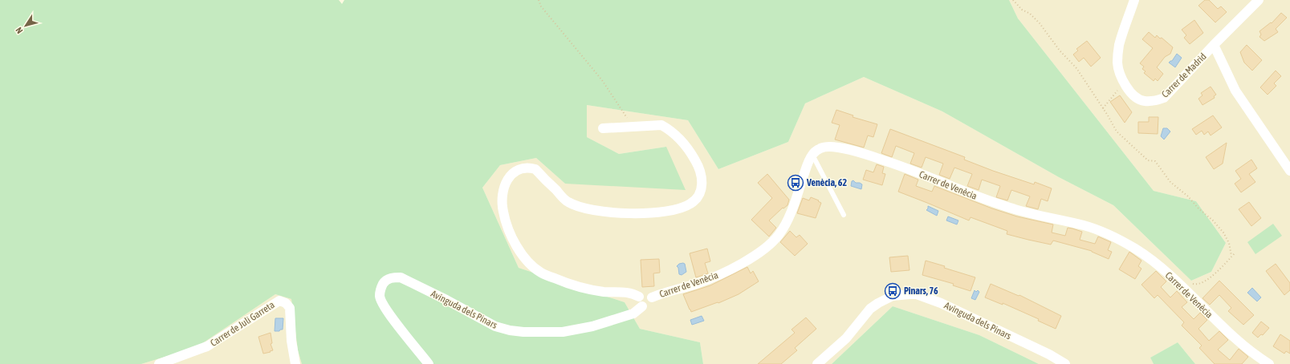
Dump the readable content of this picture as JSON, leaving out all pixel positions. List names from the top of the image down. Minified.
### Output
{"streets":{"street":["Carrer de Madrid","Carrer de Venècia","Avinguda dels Pinars","Carrer de Juli Garreta"]},"crossings":[["Carrer de Venècia","Avinguda dels Pinars"]],"places":{"bus stop":["Venècia, 62","Pinars, 76"]},"north":"bottom left"}
